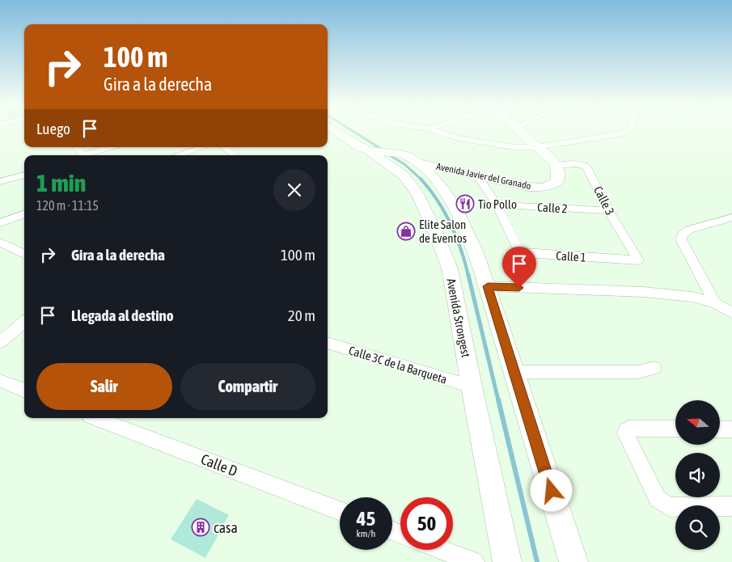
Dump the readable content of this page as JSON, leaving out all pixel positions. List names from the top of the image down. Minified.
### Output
{"streets":{"street":["Avenida Javier del Granado","Calle 3","Calle 2","Calle 1","Avenida Strongest","Calle 3C de la Barqueta","Calle D"]},"crossings":[["Avenida Javier del Granado","Calle 3"],["Avenida Javier del Granado","Calle 1"],["Calle 3","Calle 2"],["Calle 3","Calle 1"],["Calle 2","Calle 1"],["Avenida Strongest","Calle 3C de la Barqueta"]],"places":{"restaurant":["Tio Pollo"],"shop":["Elite Salon de Eventos"],"building":["casa"]},"north":"left","page":{"turn":["100 m","Gira a la derecha"],"then":"Luego","heading":["1 min","120 m · 11:15"],"list":[{"name":"Gira a la derecha","value":"100 m"},{"name":"Llegada al destino","value":"20 m"}],"buttons":["Salir","Compartir"],"speed":"45 km/h","limit":"50"}}
